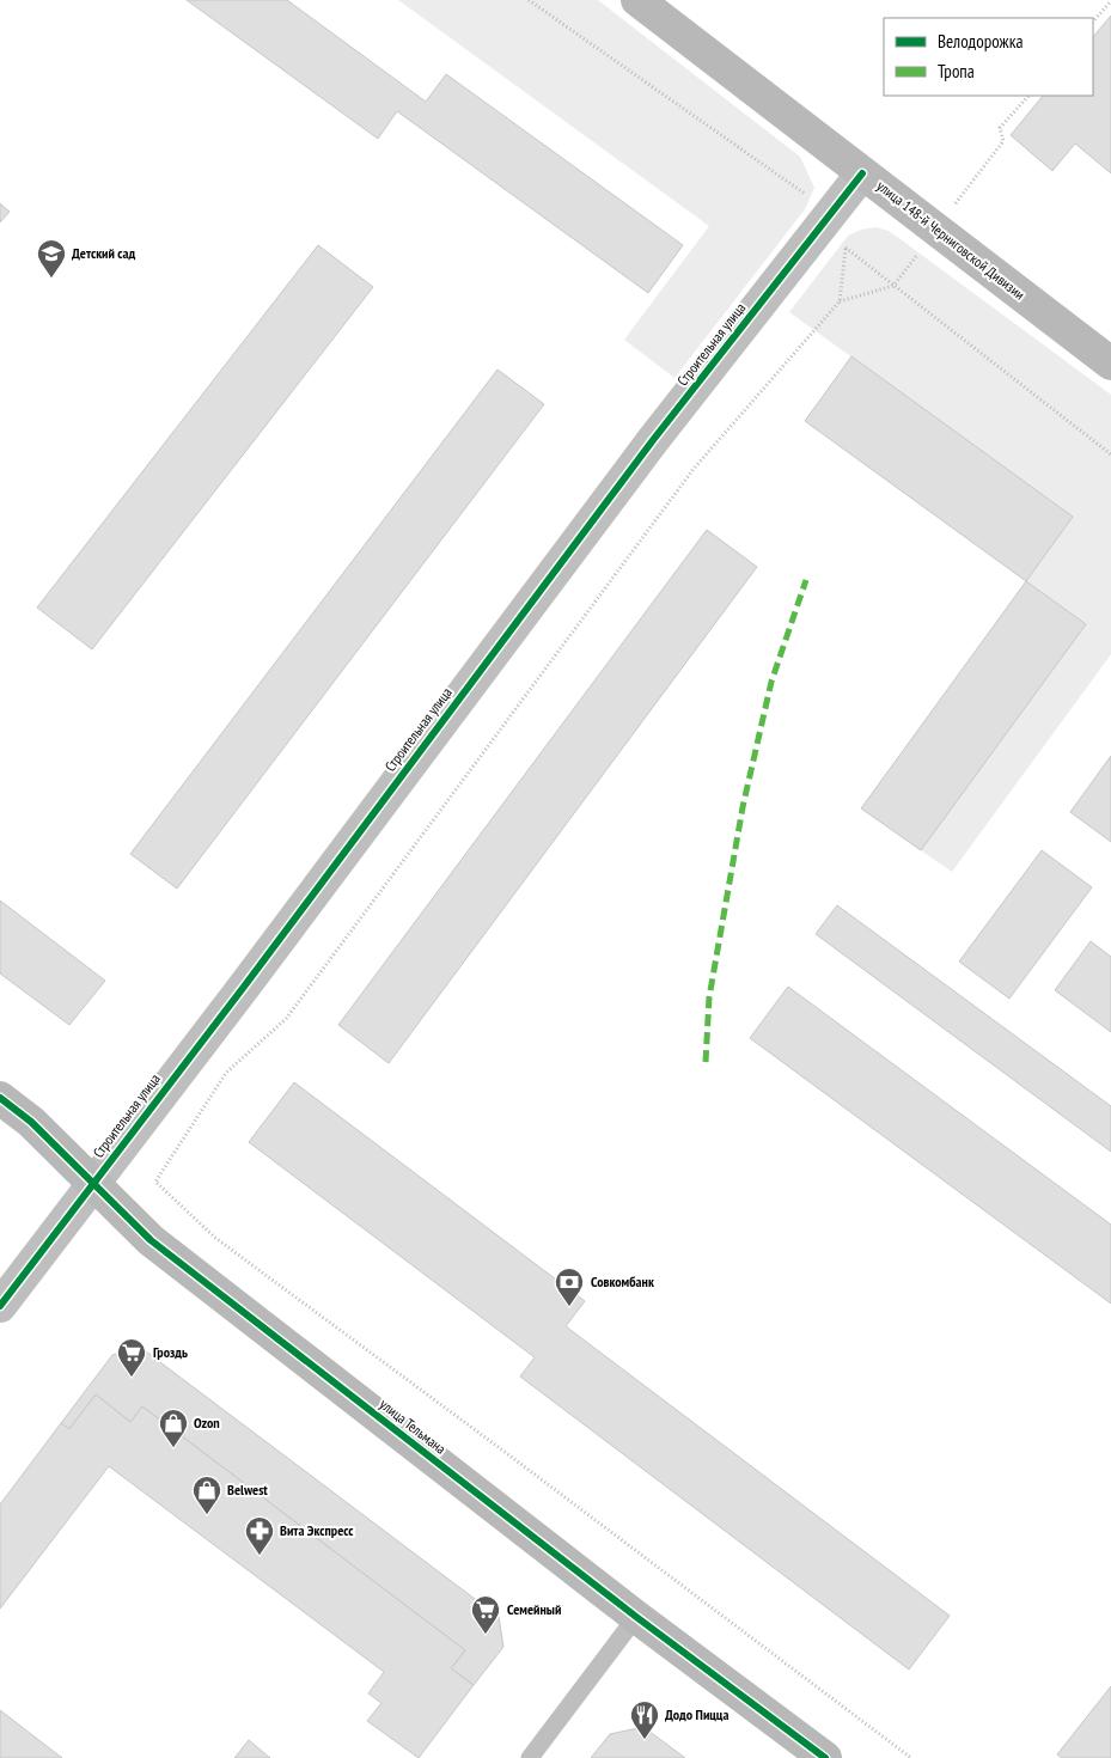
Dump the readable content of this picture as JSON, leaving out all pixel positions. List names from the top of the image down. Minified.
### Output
{"streets":{"street":["улица 148-й Черниговской Дивизии","Строительная улица","улица Тельмана"]},"crossings":[["улица 148-й Черниговской Дивизии","Строительная улица"],["Строительная улица","улица Тельмана"]],"places":{"school or university":["Детский сад"],"bank":["Совкомбанк"],"supermarket":["Гроздь","Семейный"],"shop":["Ozon","Belwest"],"pharmacy":["Вита Экспресс"],"restaurant":["Додо Пицца"]},"legend":["Велодорожка","Тропа"]}
